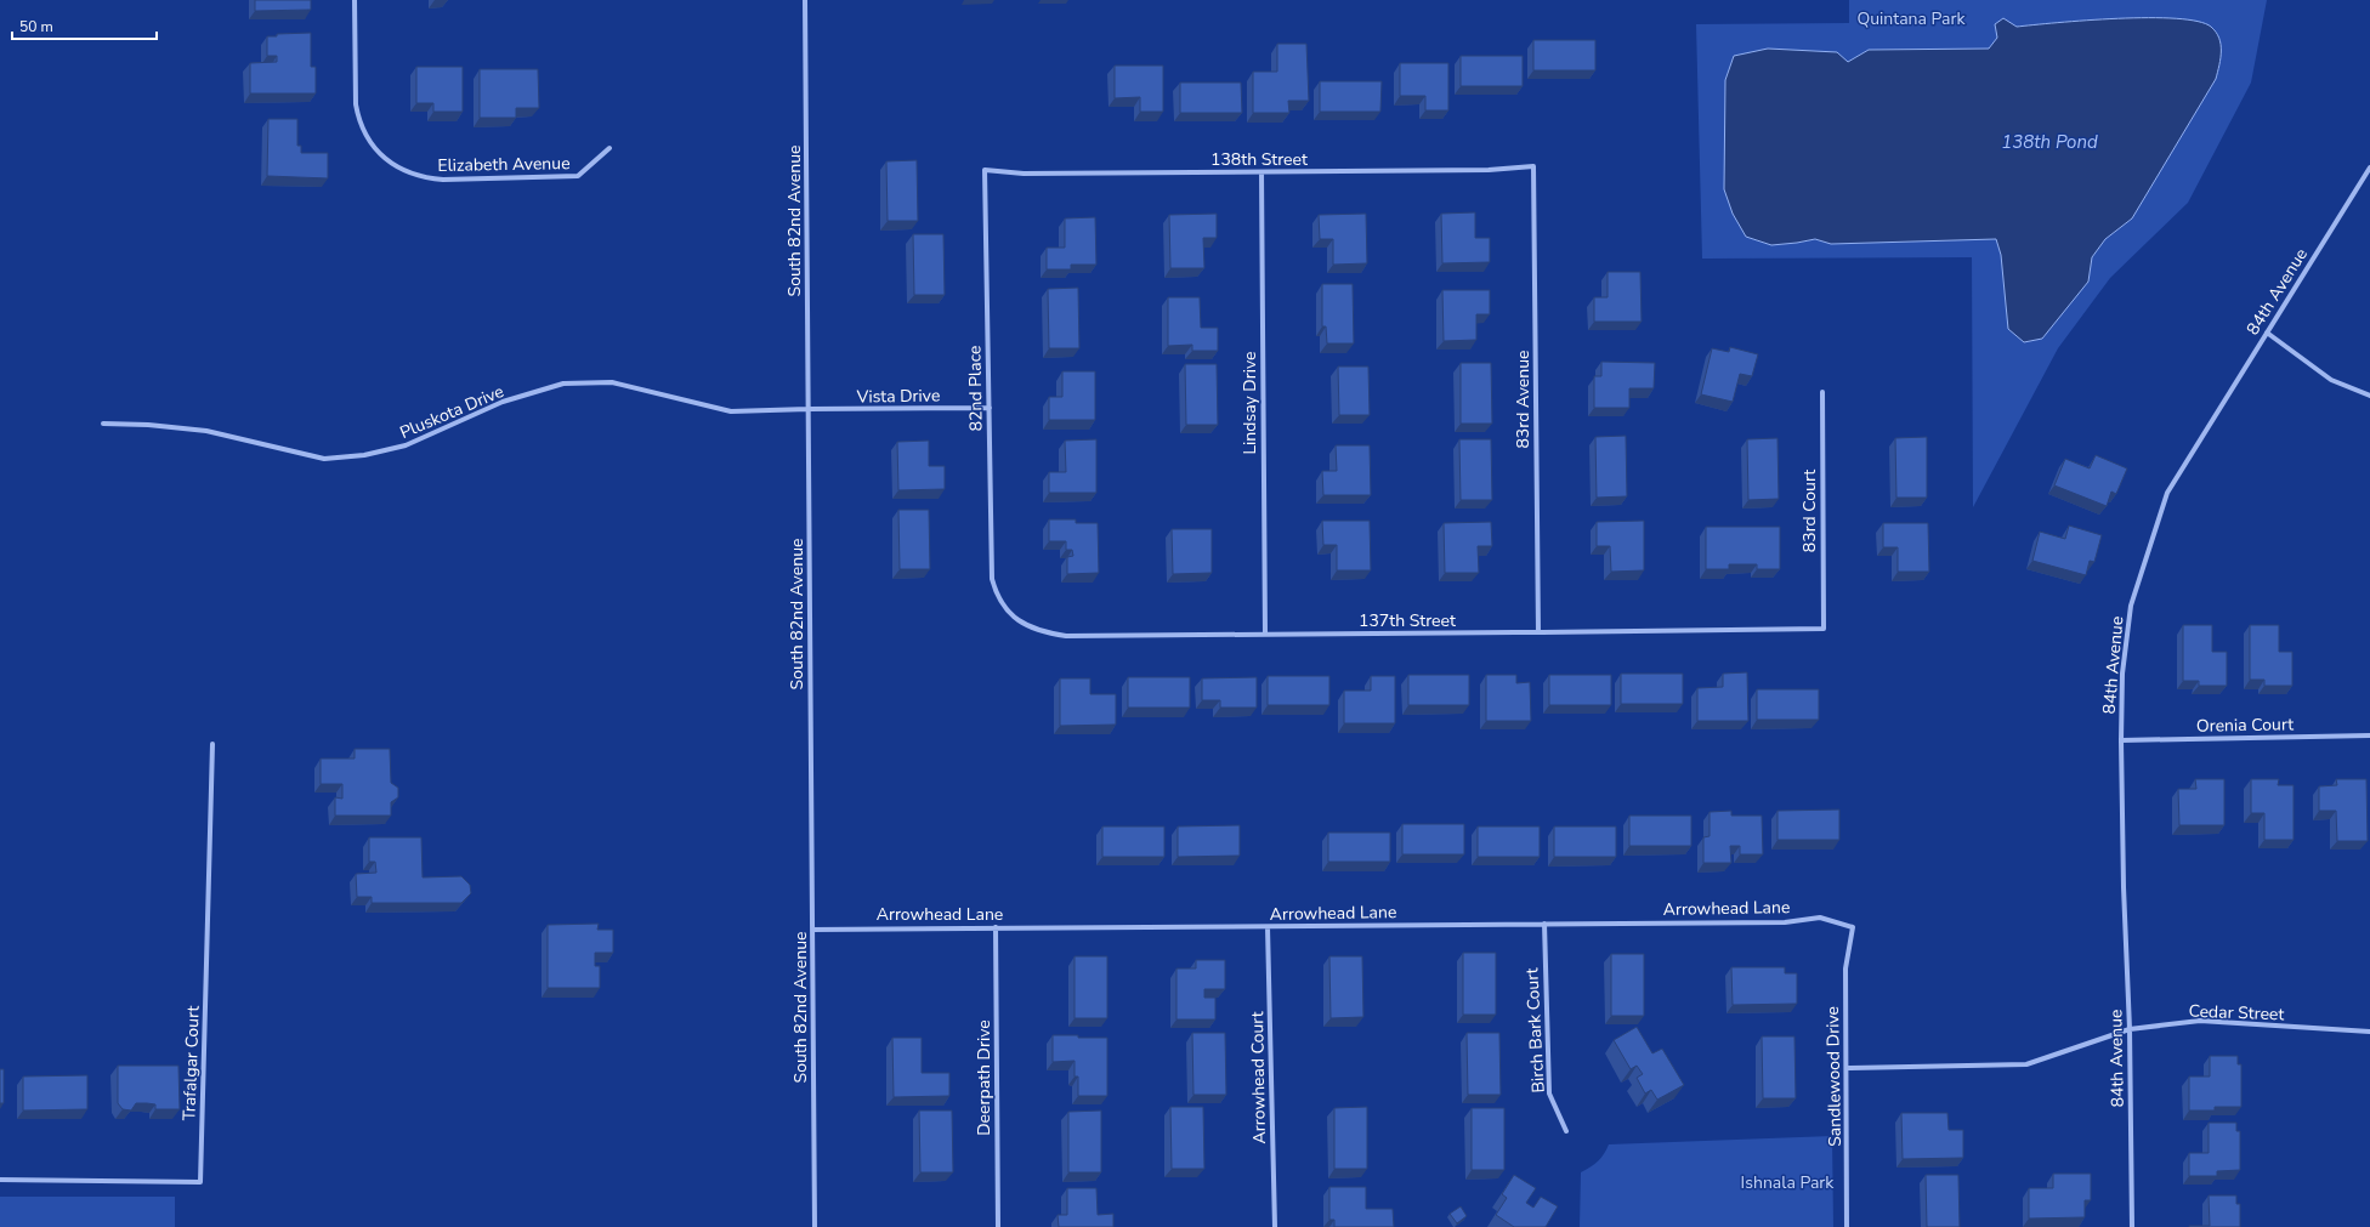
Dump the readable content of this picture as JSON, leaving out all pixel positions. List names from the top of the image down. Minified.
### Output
{"streets":{"street":["138th Street","Elizabeth Avenue","South 82nd Avenue","84th Avenue","82nd Place","Vista Drive","83rd Avenue","Lindsay Drive","Pluskota Drive","83rd Court","137th Street","Orenia Court","Arrowhead Lane","Cedar Street","Birch Bark Court","Trafalgar Court","Sandlewood Drive","Deerpath Drive","Arrowhead Court"]},"crossings":[["138th Street","82nd Place"],["138th Street","83rd Avenue"],["138th Street","Lindsay Drive"],["South 82nd Avenue","Vista Drive"],["South 82nd Avenue","Pluskota Drive"],["South 82nd Avenue","Arrowhead Lane"],["84th Avenue","Orenia Court"],["84th Avenue","Cedar Street"],["82nd Place","Vista Drive"],["82nd Place","137th Street"],["Vista Drive","Pluskota Drive"],["83rd Avenue","137th Street"],["Lindsay Drive","137th Street"],["83rd Court","137th Street"],["Arrowhead Lane","Birch Bark Court"],["Arrowhead Lane","Sandlewood Drive"],["Arrowhead Lane","Deerpath Drive"],["Arrowhead Lane","Arrowhead Court"],["Cedar Street","Sandlewood Drive"]],"water":["138th Pond"],"parks":["Quintana Park","Ishnala Park"],"scale_bar":"50 m"}
